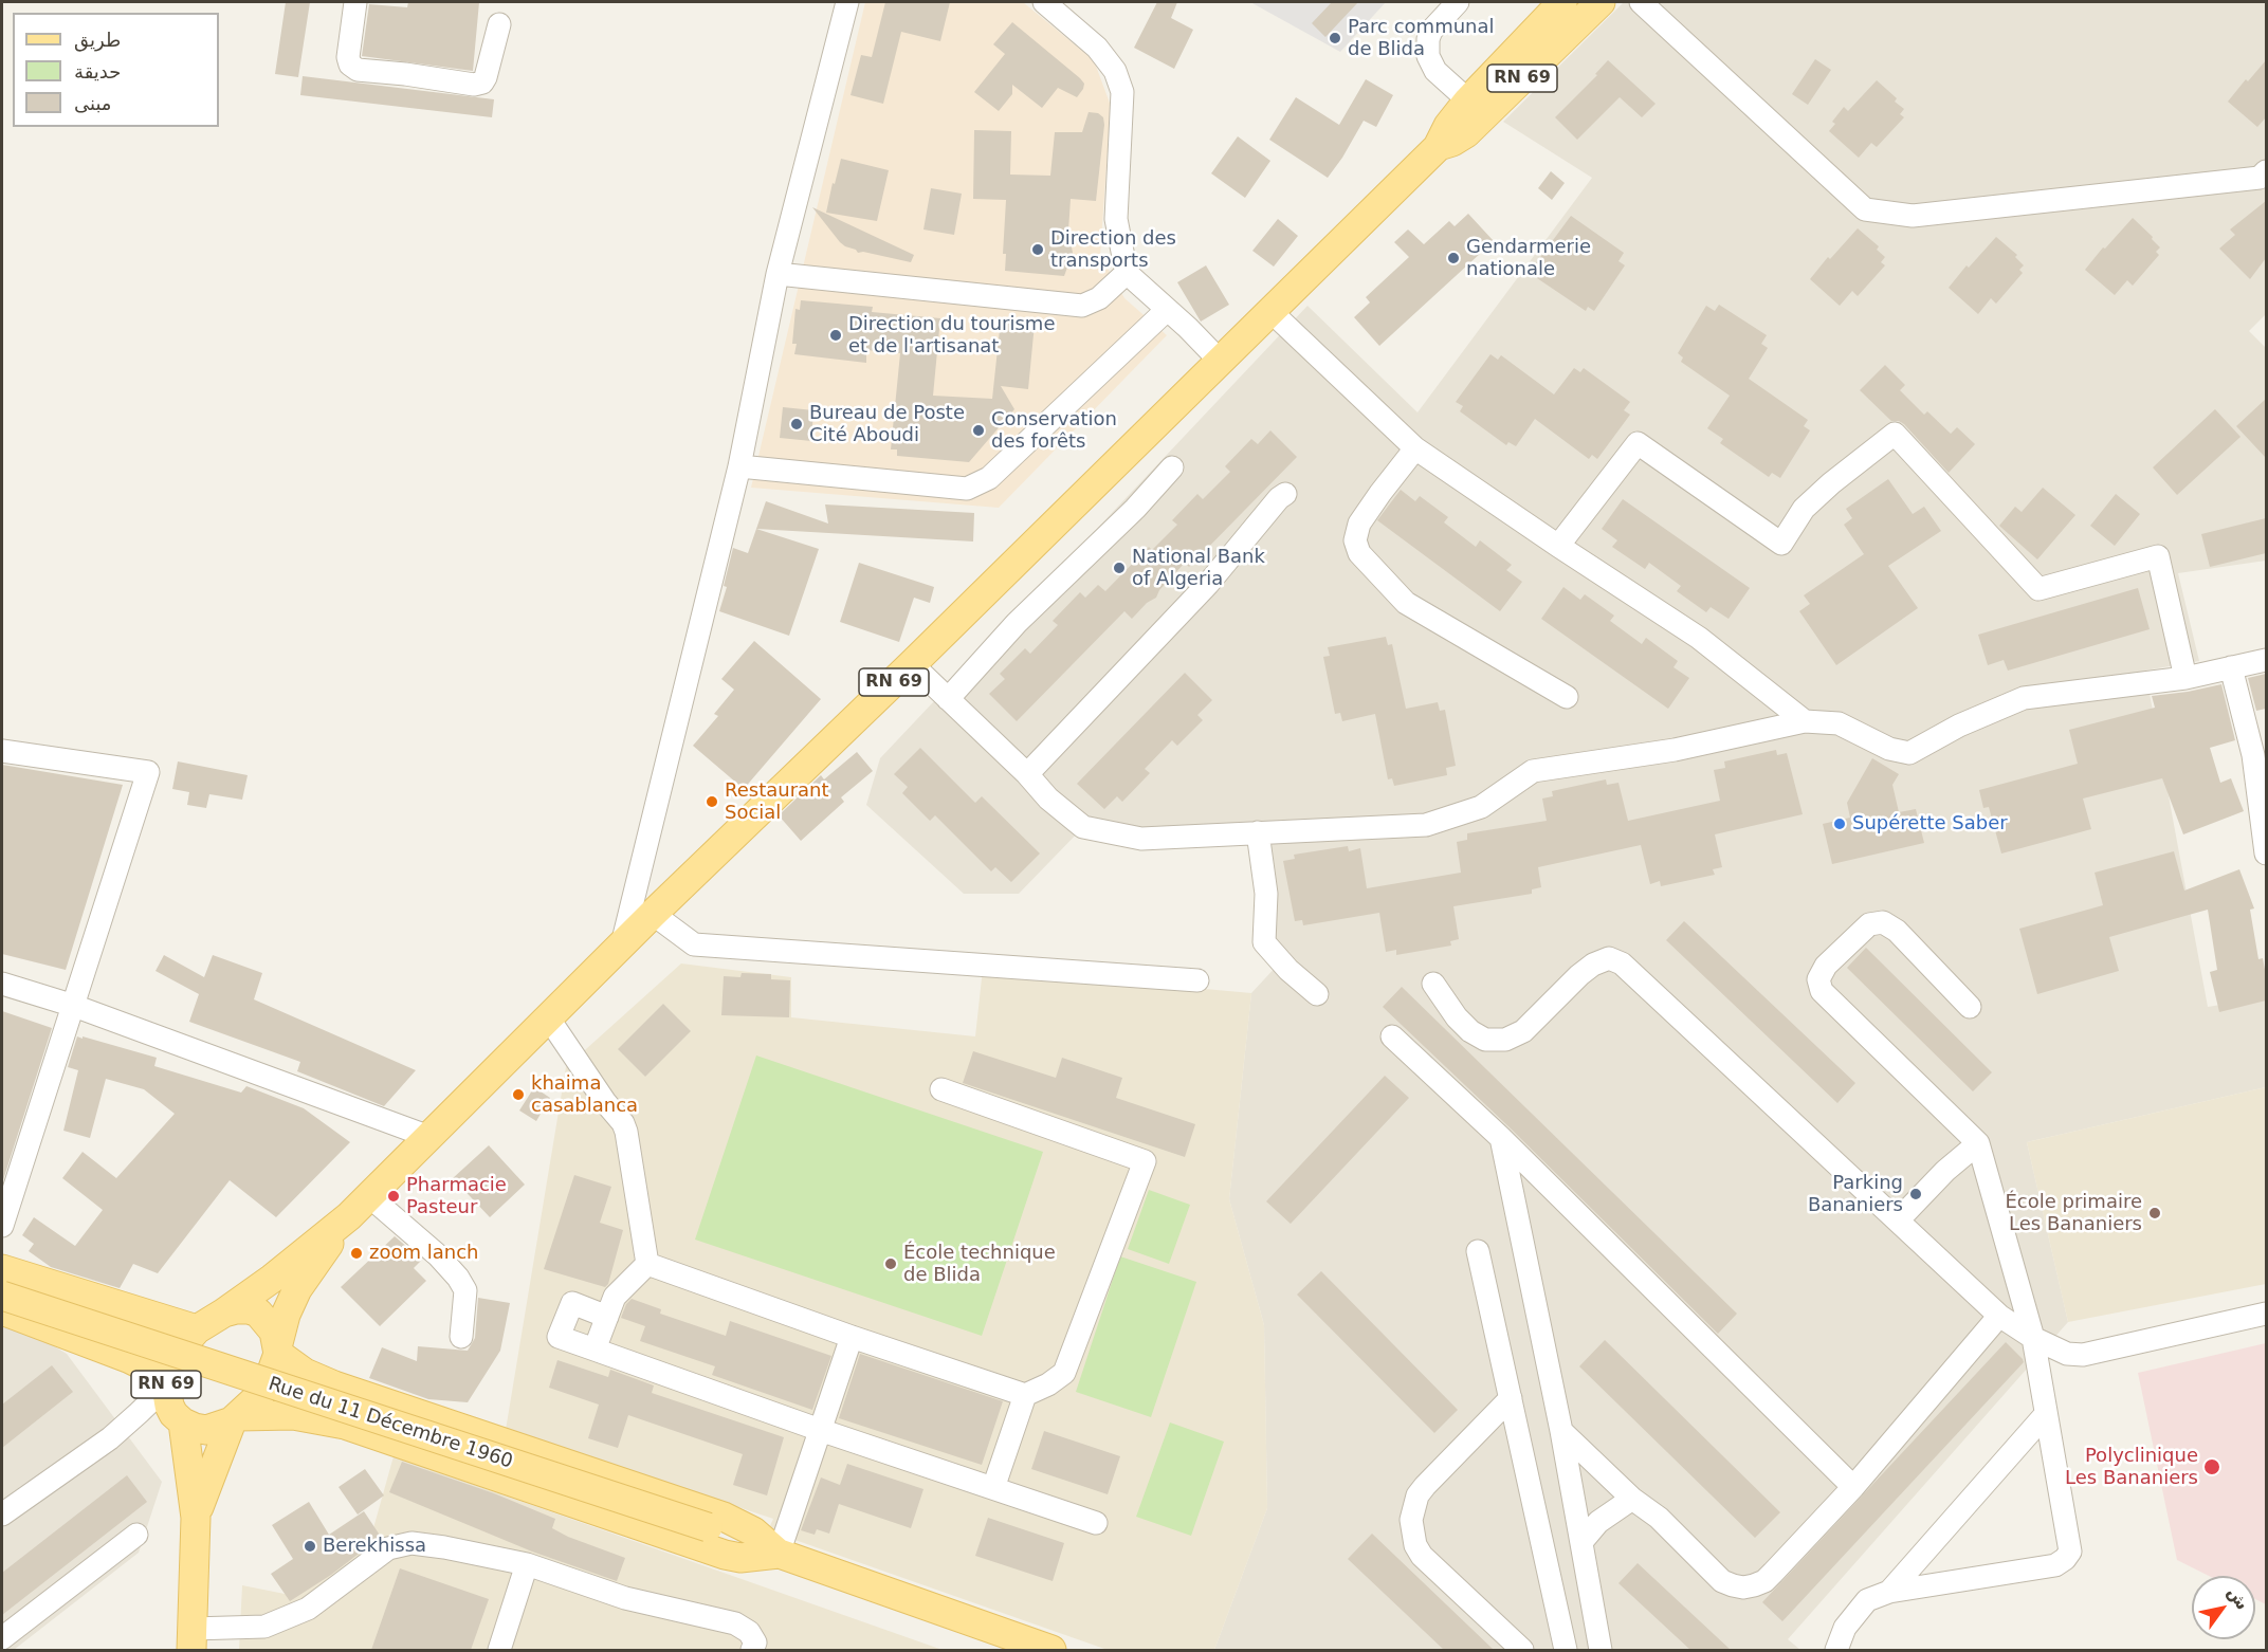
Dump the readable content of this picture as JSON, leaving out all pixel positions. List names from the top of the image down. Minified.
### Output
{"streets":{"main road":["RN 69","Rue du 11 Décembre 1960"]},"crossings":[["RN 69","Rue du 11 Décembre 1960"]],"places":["Parc communal de Blida","Direction des transports","Gendarmerie nationale","Direction du tourisme et de l'artisanat","Bureau de Poste Cité Aboudi","Conservation des forêts","National Bank of Algeria","Restaurant Social","Supérette Saber","khaima casablanca","Parking Bananiers","Pharmacie Pasteur","École primaire Les Bananiers","zoom lanch","École technique de Blida","Polyclinique Les Bananiers","Berekhissa"],"legend":["طريق","حديقة","مبنى"],"north":"top right"}
